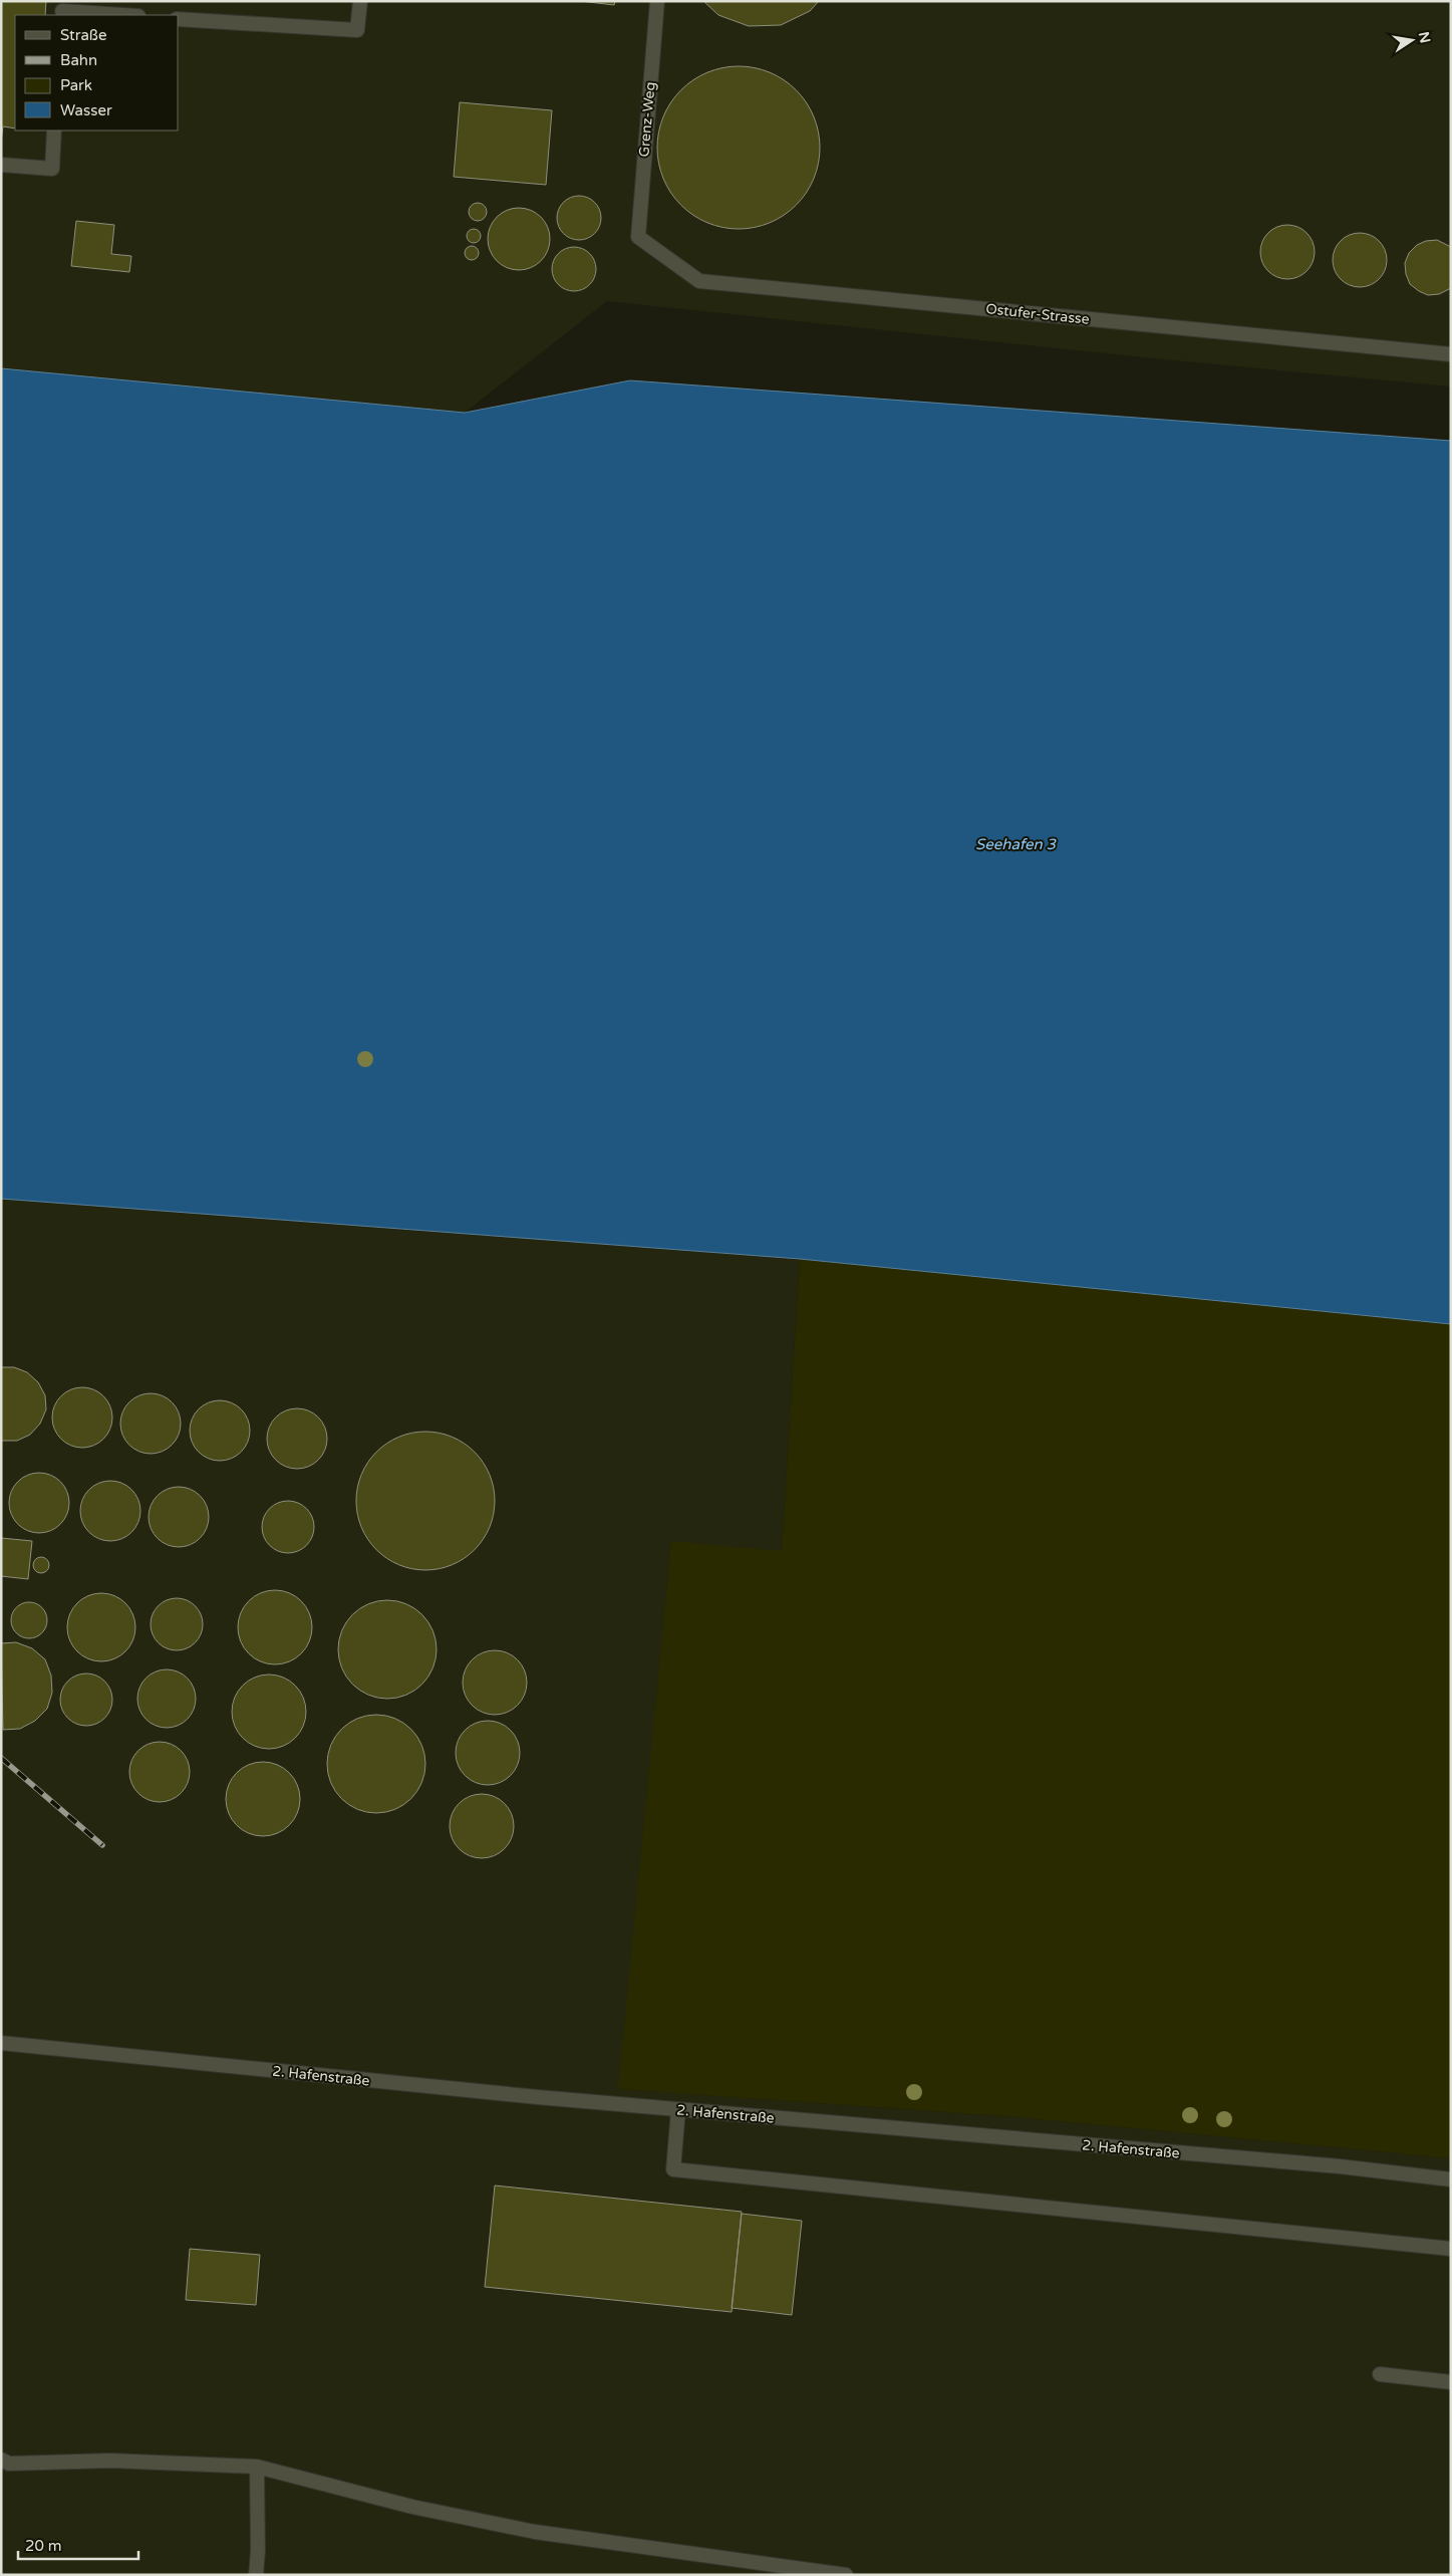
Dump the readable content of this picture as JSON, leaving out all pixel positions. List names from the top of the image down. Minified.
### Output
{"streets":{"street":["Grenz-Weg","Ostufer-Strasse","2. Hafenstraße"]},"crossings":[["Grenz-Weg","Ostufer-Strasse"]],"water":["Seehafen 3"],"legend":["Straße","Bahn","Park","Wasser"],"scale_bar":"20 m","north":"right"}
